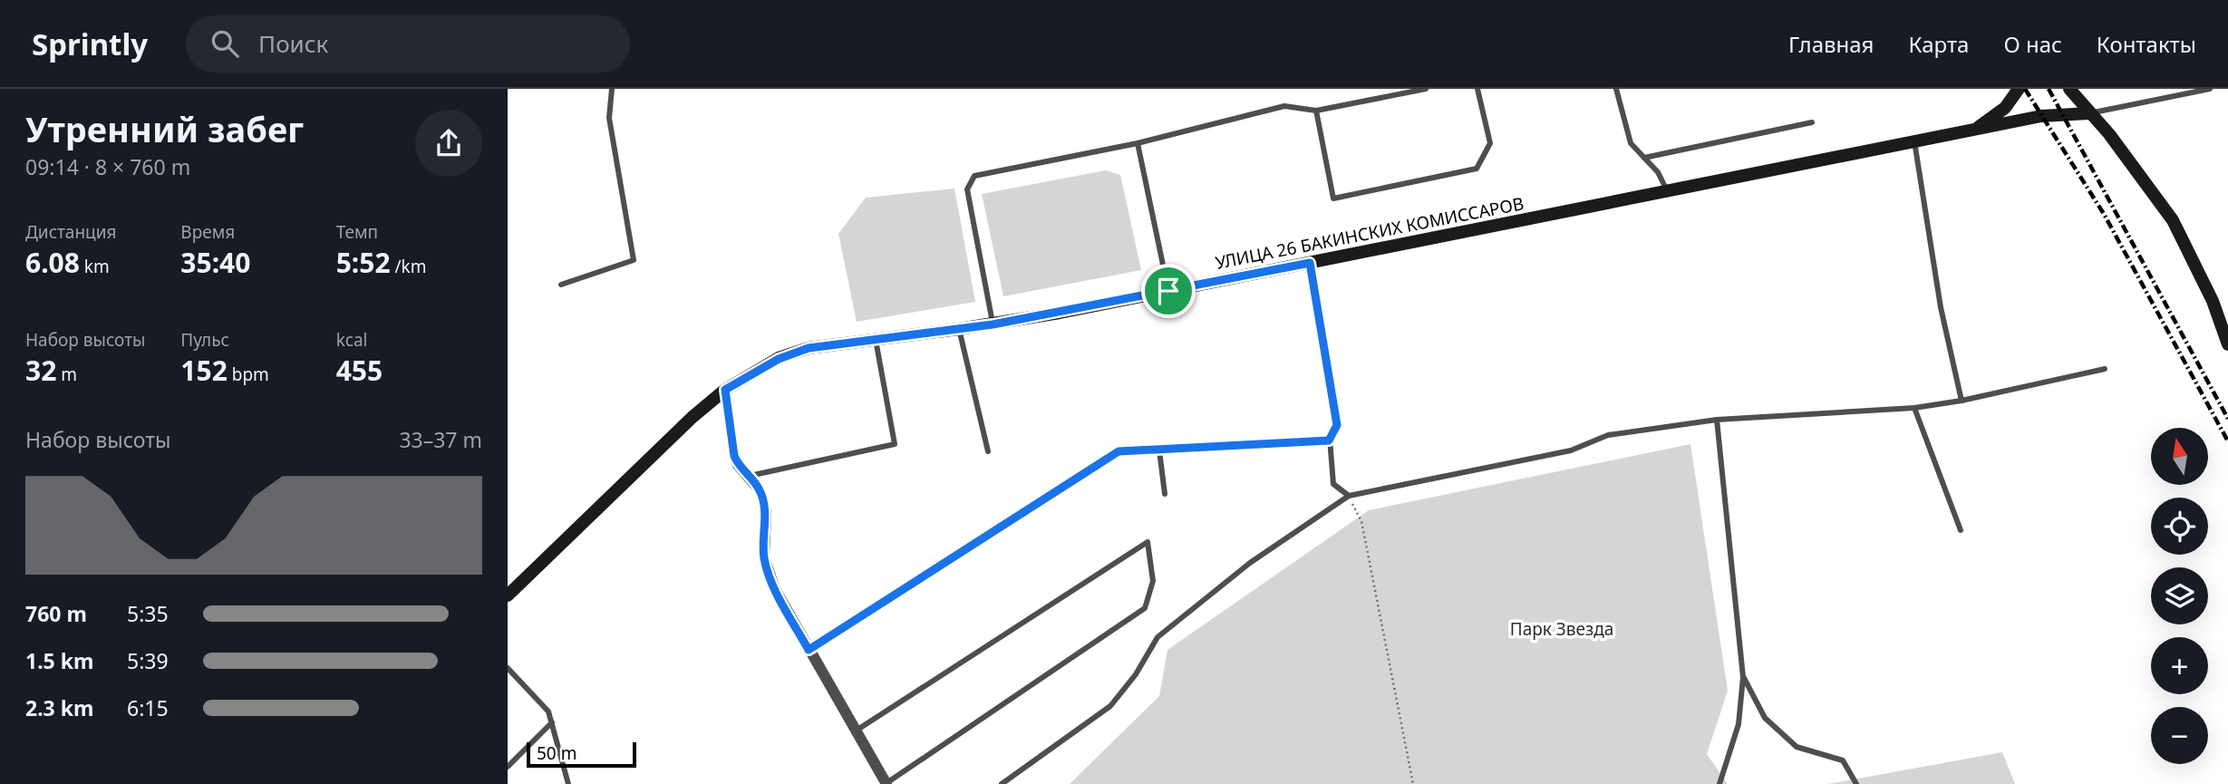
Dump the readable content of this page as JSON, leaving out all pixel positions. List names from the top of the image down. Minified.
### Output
{"streets":{"main road":["УЛИЦА 26 БАКИНСКИХ КОМИССАРОВ"]},"parks":["Парк Звезда"],"scale_bar":"50 m","north":"top","page":{"header":"Sprintly","search":"Поиск","nav":["Главная","Карта","О нас","Контакты"],"heading":["Утренний забег","09:14 · 8 × 760 m"],"stats":[["Дистанция","6.08 km"],["Время","35:40"],["Темп","5:52 /km"],["Набор высоты","32 m"],["Пульс","152 bpm"],["kcal","455"]],"chart":["Набор высоты","33–37 m"],"map_buttons":["+","−"],"list":[{"name":"760 m","note":"5:35"},{"name":"1.5 km","note":"5:39"},{"name":"2.3 km","note":"6:15"}],"scale":"50 m"}}
